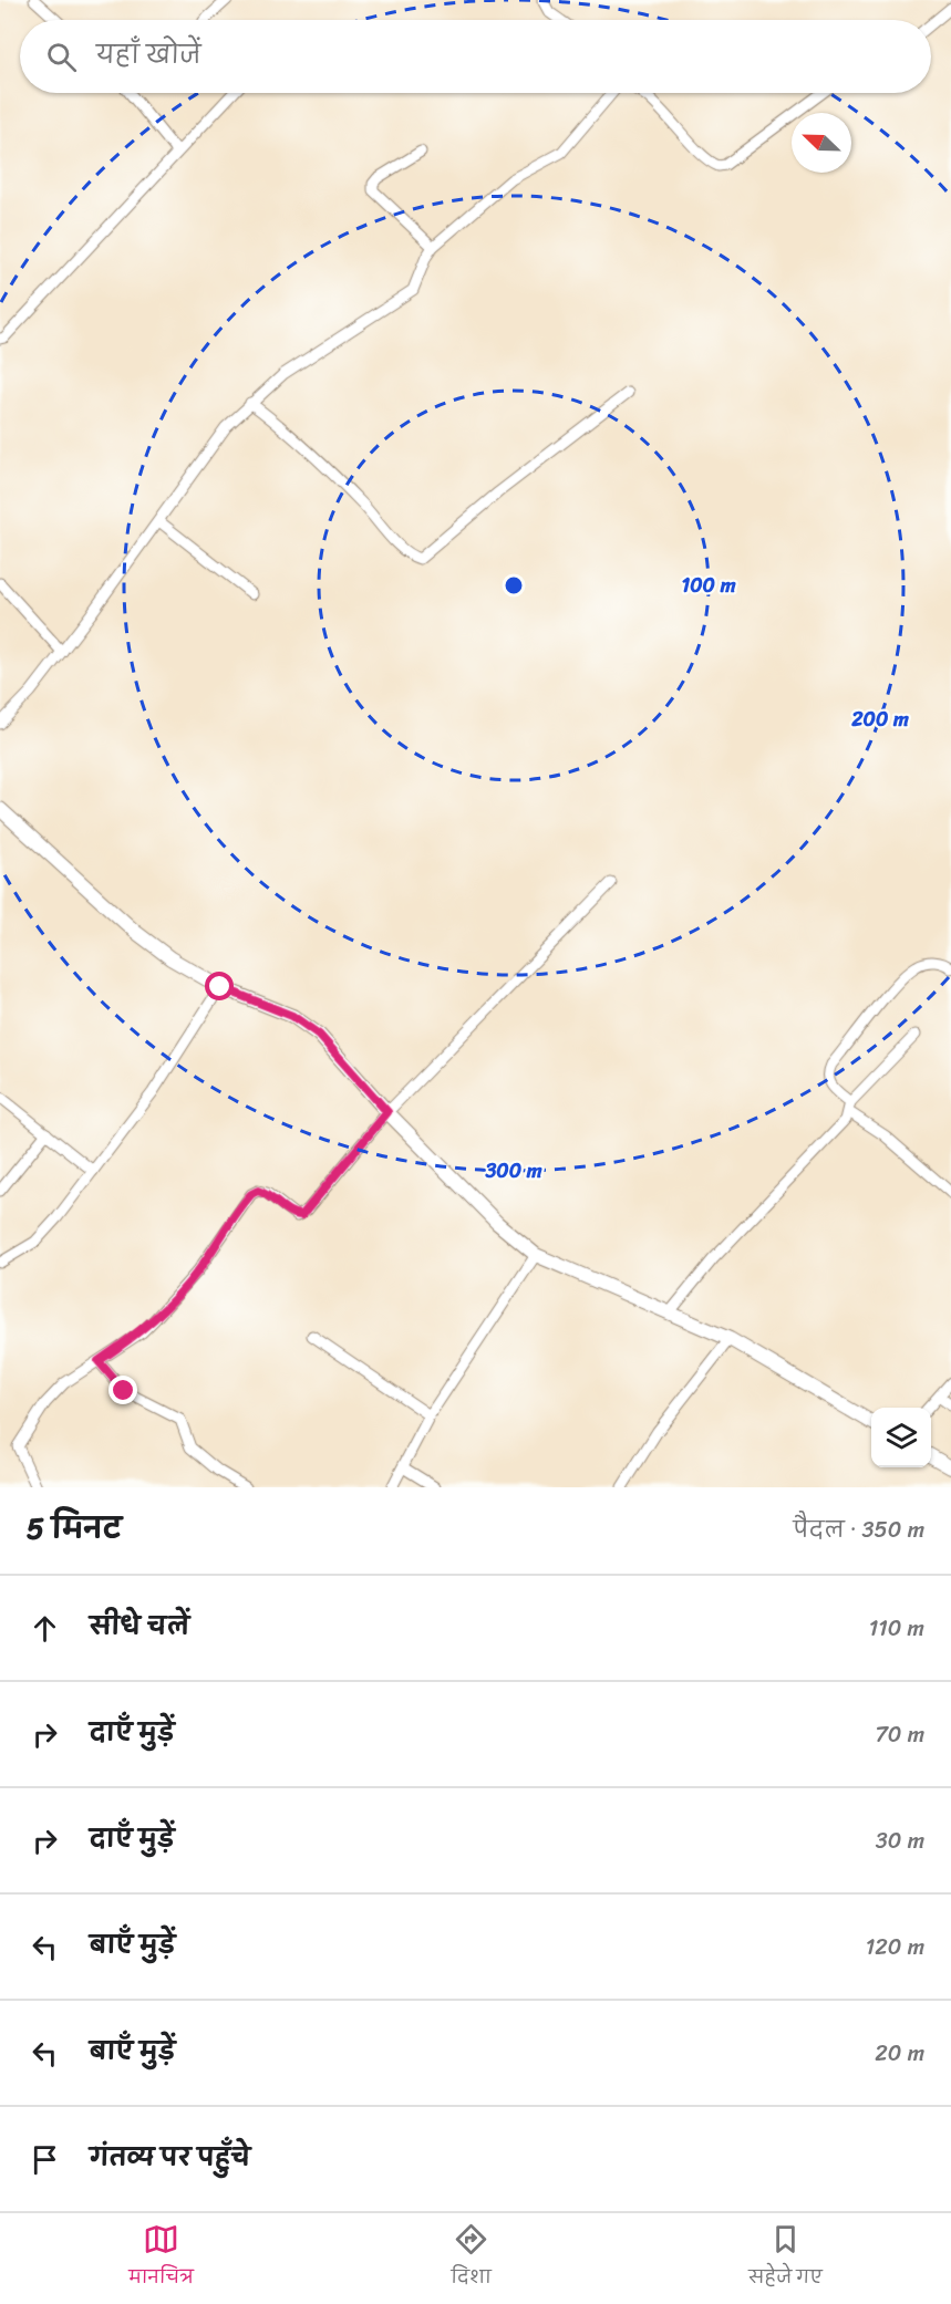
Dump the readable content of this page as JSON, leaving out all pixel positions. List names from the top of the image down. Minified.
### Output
{"north":"top left","page":{"search":"यहाँ खोजें","heading":["5 मिनट","पैदल · 350 m"],"list":[["सीधे चलें","110 m"],["दाएँ मुड़ें","70 m"],["दाएँ मुड़ें","30 m"],["बाएँ मुड़ें","120 m"],["बाएँ मुड़ें","20 m"],"गंतव्य पर पहुँचे"],"nav":["मानचित्र","दिशा","सहेजे गए"]},"rings":["100 m","200 m","300 m"]}
